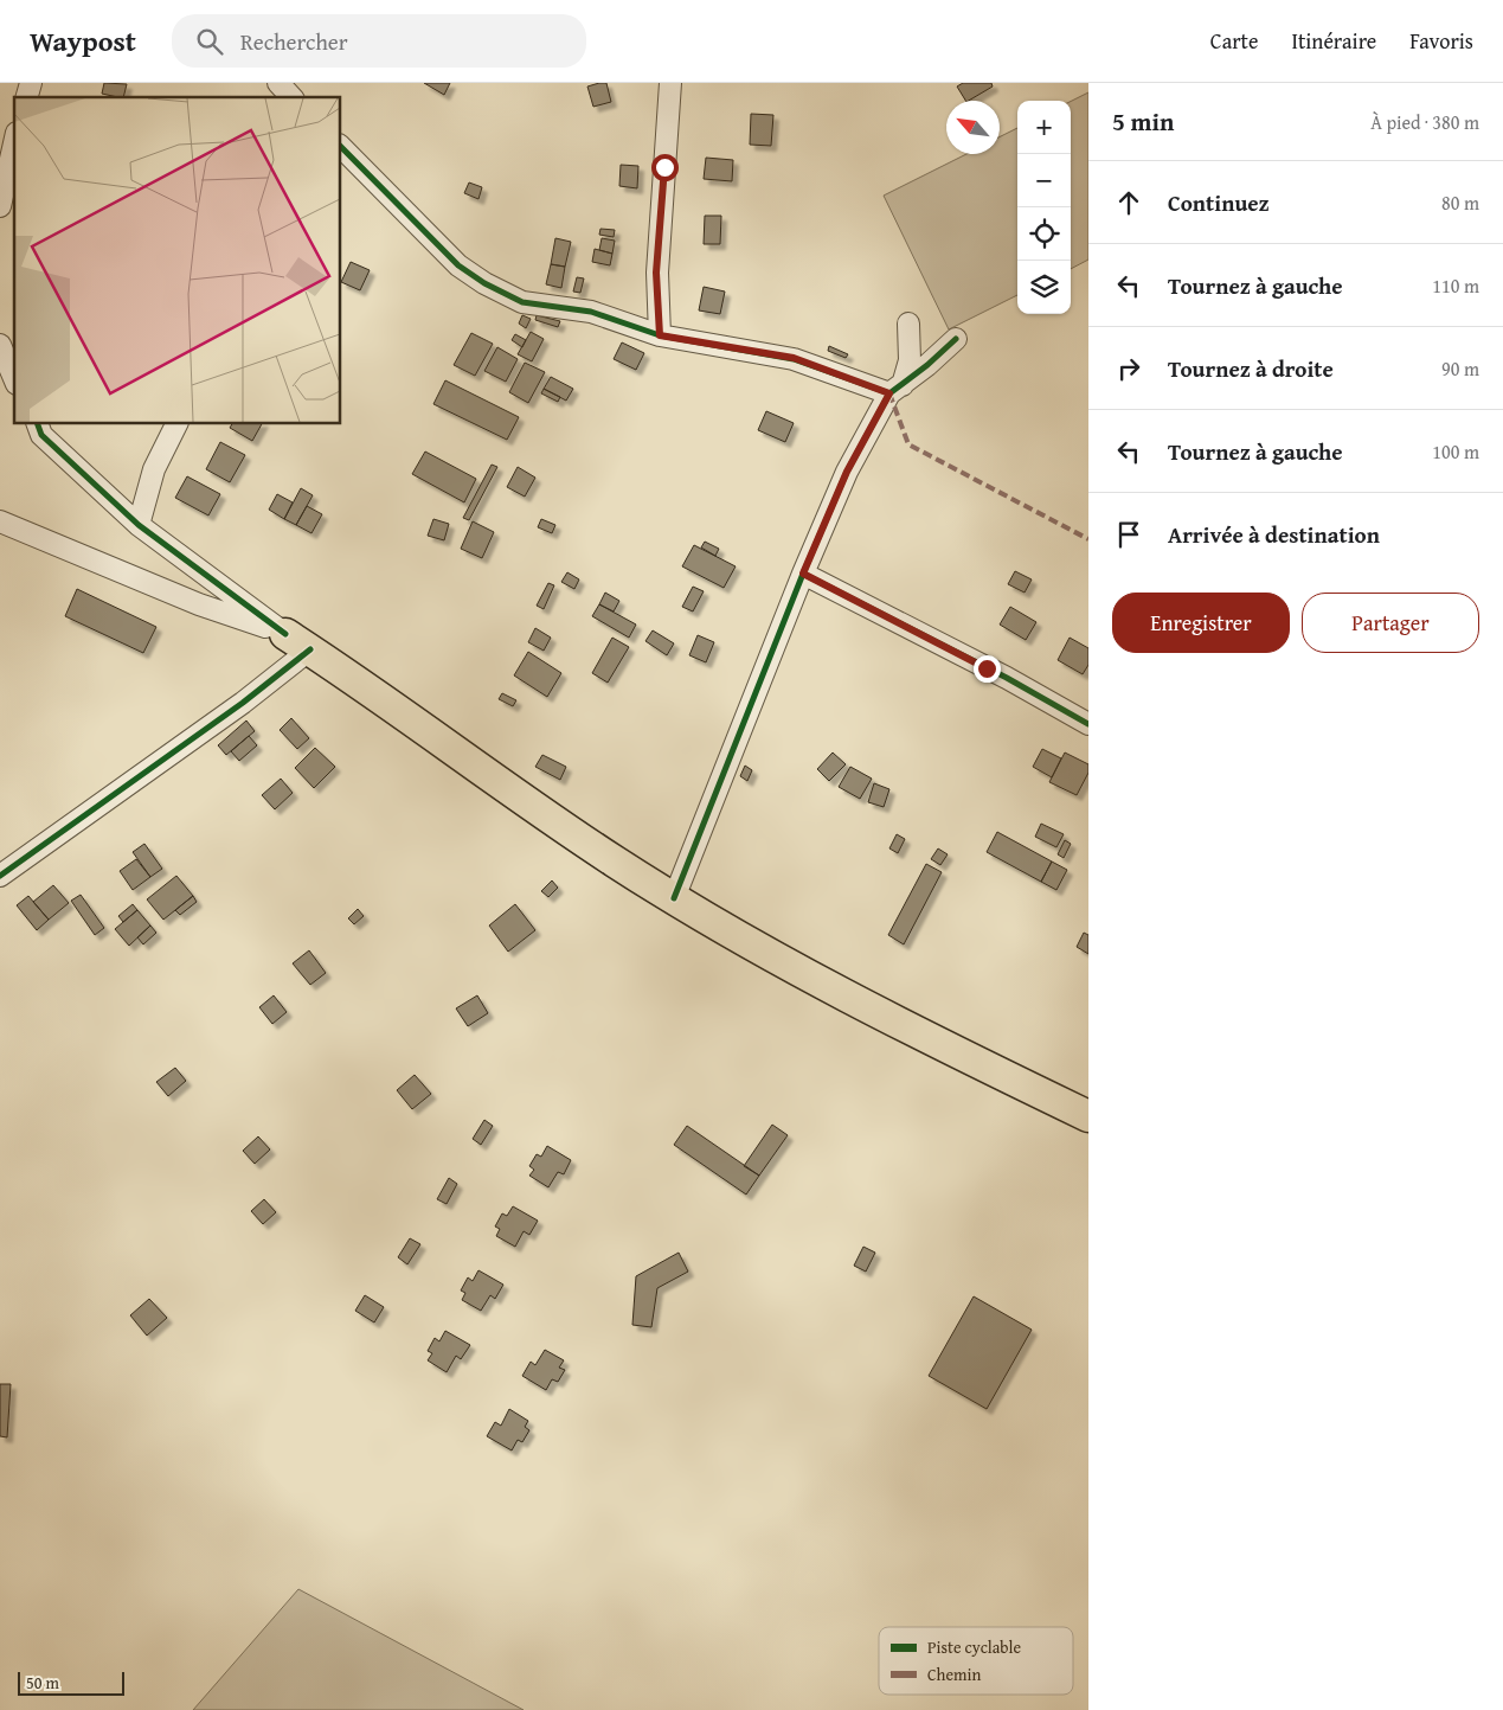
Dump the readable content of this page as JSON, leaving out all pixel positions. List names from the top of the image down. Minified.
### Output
{"legend":["Piste cyclable","Chemin"],"scale_bar":"50 m","north":"top left","page":{"header":"Waypost","search":"Rechercher","nav":["Carte","Itinéraire","Favoris"],"heading":["5 min","À pied · 380 m"],"map_buttons":["+","−"],"list":[["Continuez","80 m"],["Tournez à gauche","110 m"],["Tournez à droite","90 m"],["Tournez à gauche","100 m"],"Arrivée à destination"],"buttons":["Enregistrer","Partager"],"scale":"50 m"}}
